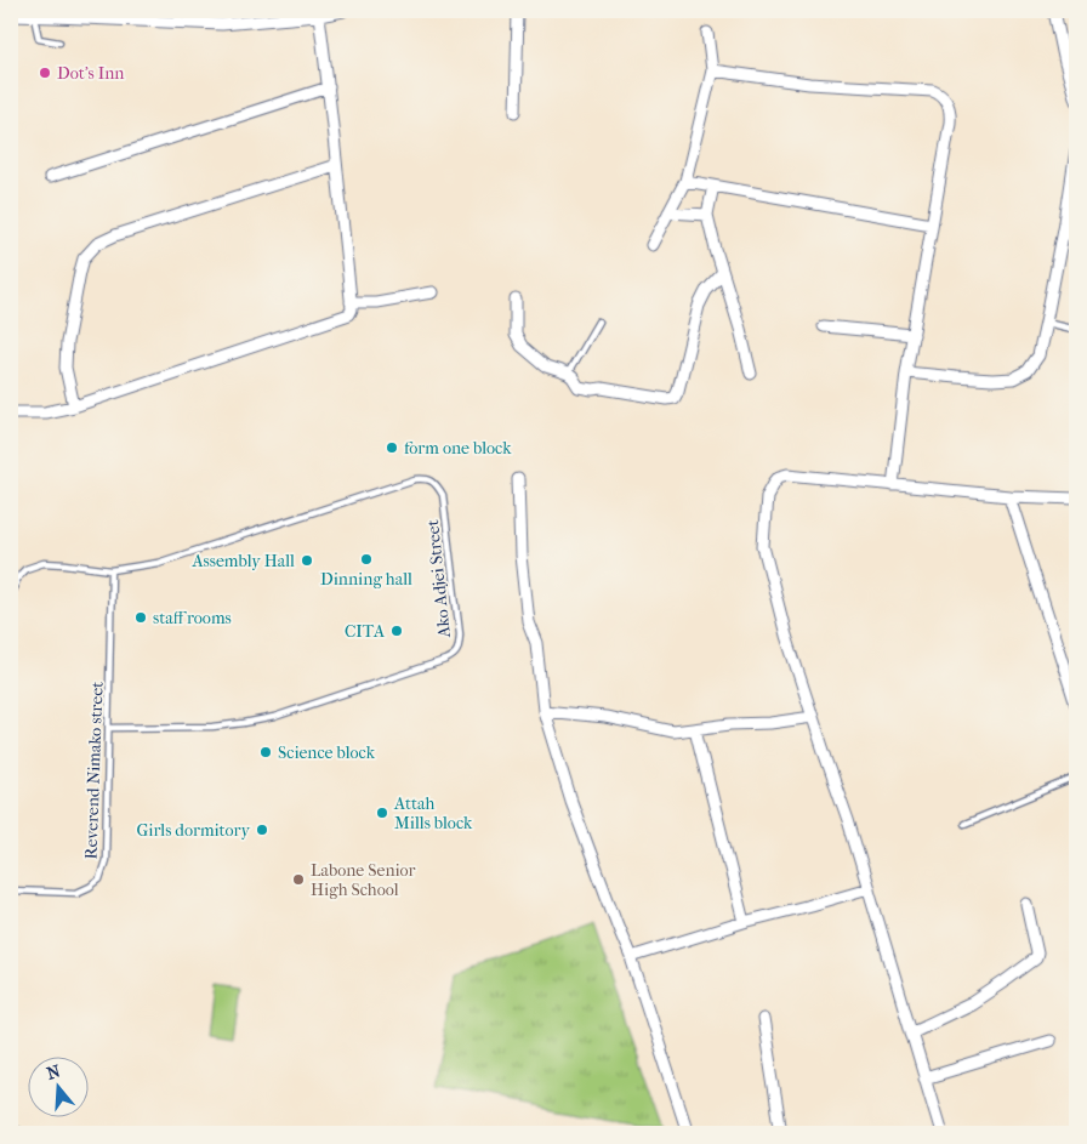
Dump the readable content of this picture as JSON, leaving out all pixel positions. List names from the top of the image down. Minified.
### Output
{"streets":{"lane":["Ako Adjei Street","Reverend Nimako street"]},"crossings":[["Ako Adjei Street","Reverend Nimako street"]],"places":["Dot's Inn","form one block","Dinning hall","Assembly Hall","staff rooms","CITA","Science block","Attah Mills block","Girls dormitory","Labone Senior High School"],"north":"top"}
